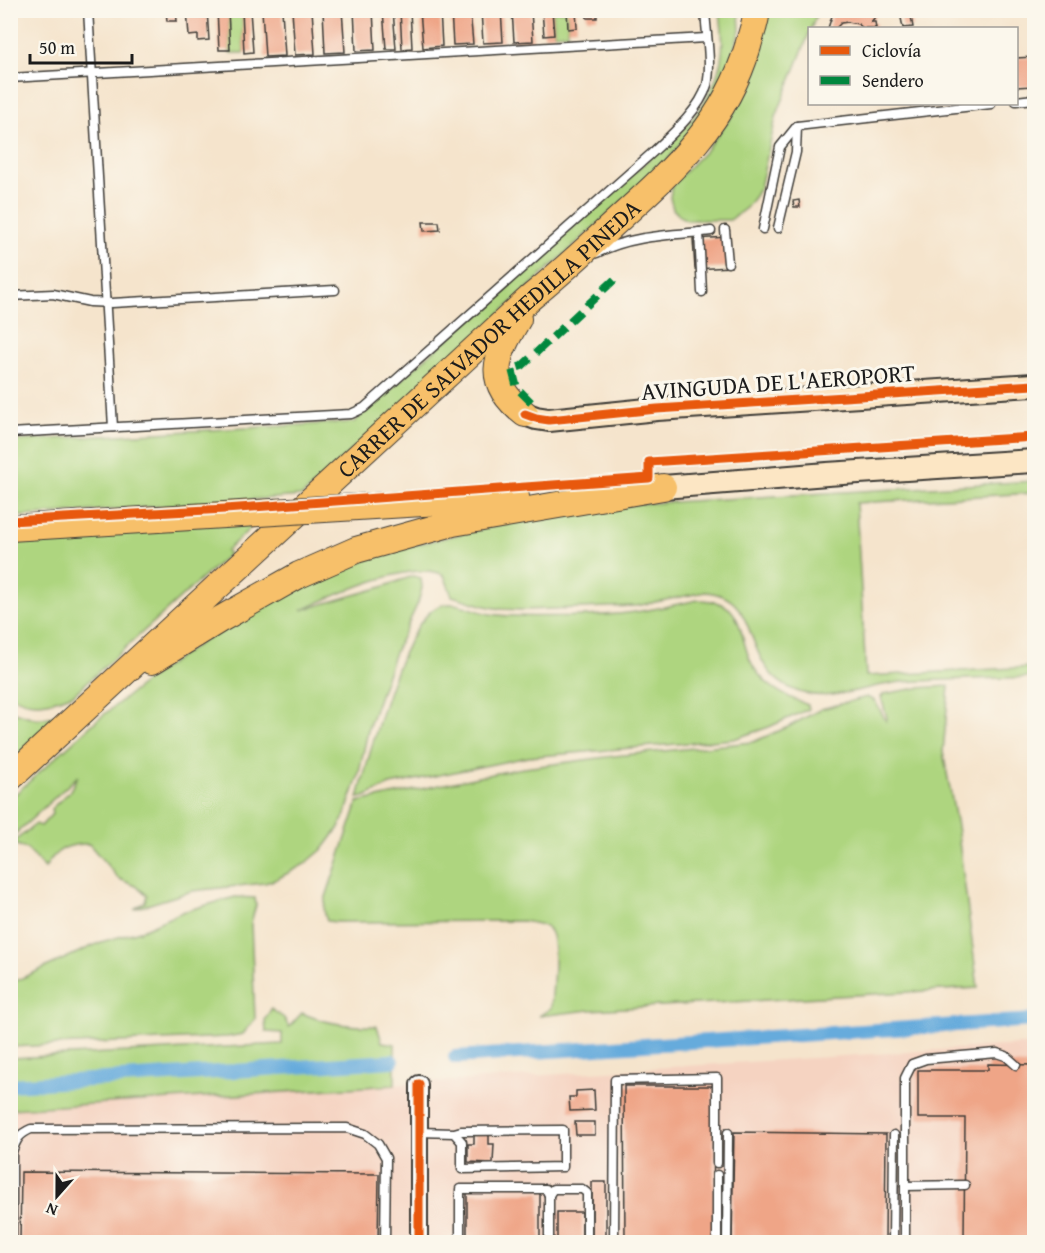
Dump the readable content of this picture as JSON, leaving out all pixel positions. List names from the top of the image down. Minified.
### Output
{"streets":{"main road":["CARRER DE SALVADOR HEDILLA PINEDA"],"street":["AVINGUDA DE L'AEROPORT"]},"legend":["Ciclovía","Sendero"],"scale_bar":"50 m","north":"bottom"}
